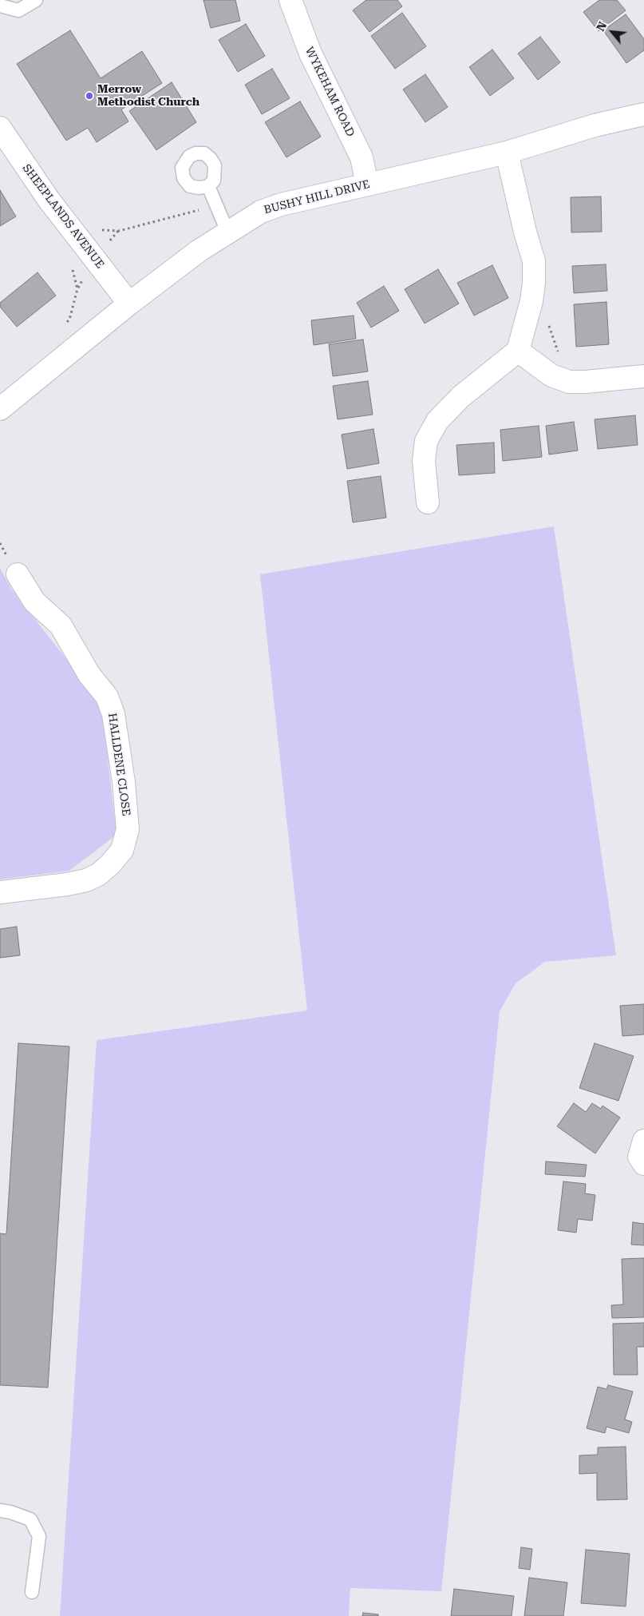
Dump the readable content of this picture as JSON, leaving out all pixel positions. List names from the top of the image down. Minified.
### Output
{"streets":{"street":["WYKEHAM ROAD","BUSHY HILL DRIVE","SHEEPLANDS AVENUE","HALLDENE CLOSE"]},"crossings":[["WYKEHAM ROAD","BUSHY HILL DRIVE"],["BUSHY HILL DRIVE","SHEEPLANDS AVENUE"]],"places":["Merrow Methodist Church"],"north":"top left"}
